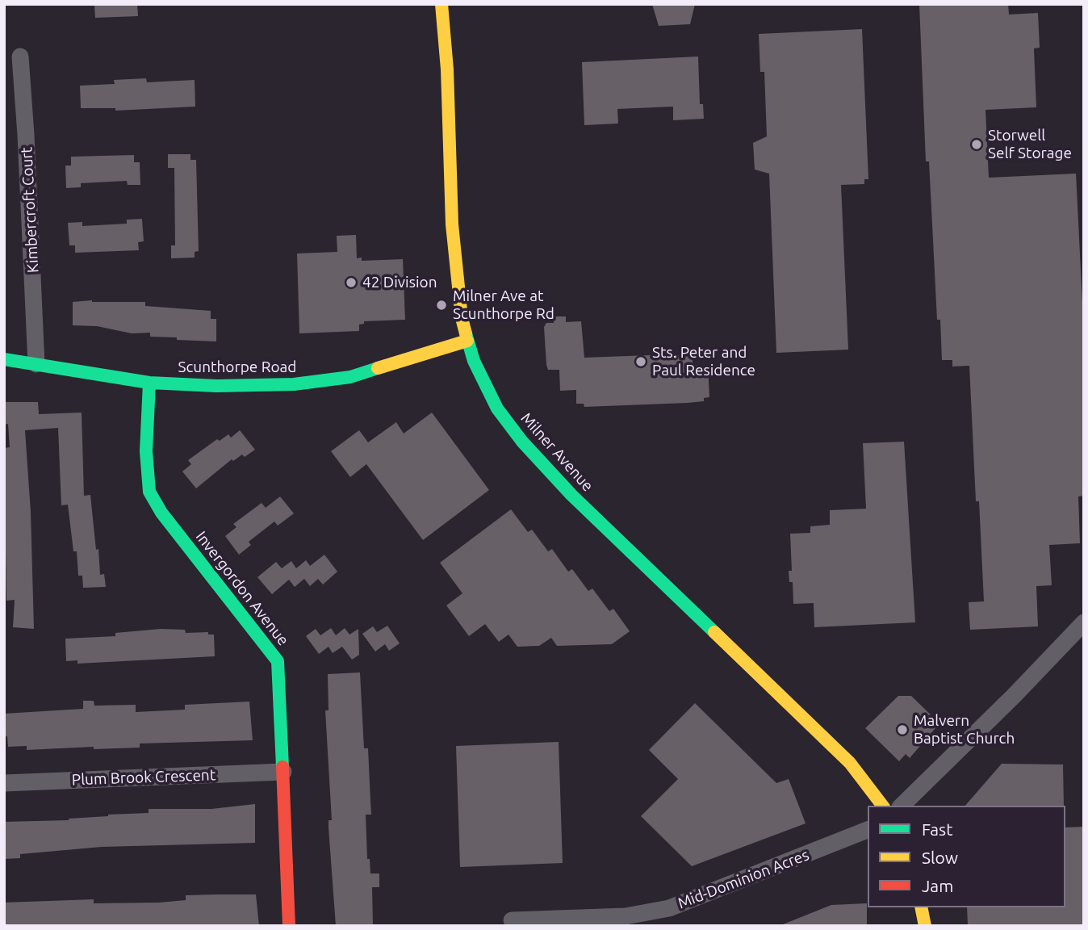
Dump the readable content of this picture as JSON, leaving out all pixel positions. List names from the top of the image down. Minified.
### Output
{"streets":{"street":["Kimbercroft Court","Scunthorpe Road","Milner Avenue","Invergordon Avenue","Plum Brook Crescent","Mid-Dominion Acres"]},"crossings":[["Kimbercroft Court","Scunthorpe Road"],["Scunthorpe Road","Milner Avenue"],["Scunthorpe Road","Invergordon Avenue"],["Invergordon Avenue","Plum Brook Crescent"]],"places":["Storwell Self Storage","42 Division","Milner Ave at Scunthorpe Rd","Sts. Peter and Paul Residence","Malvern Baptist Church"],"legend":["Fast","Slow","Jam"]}
